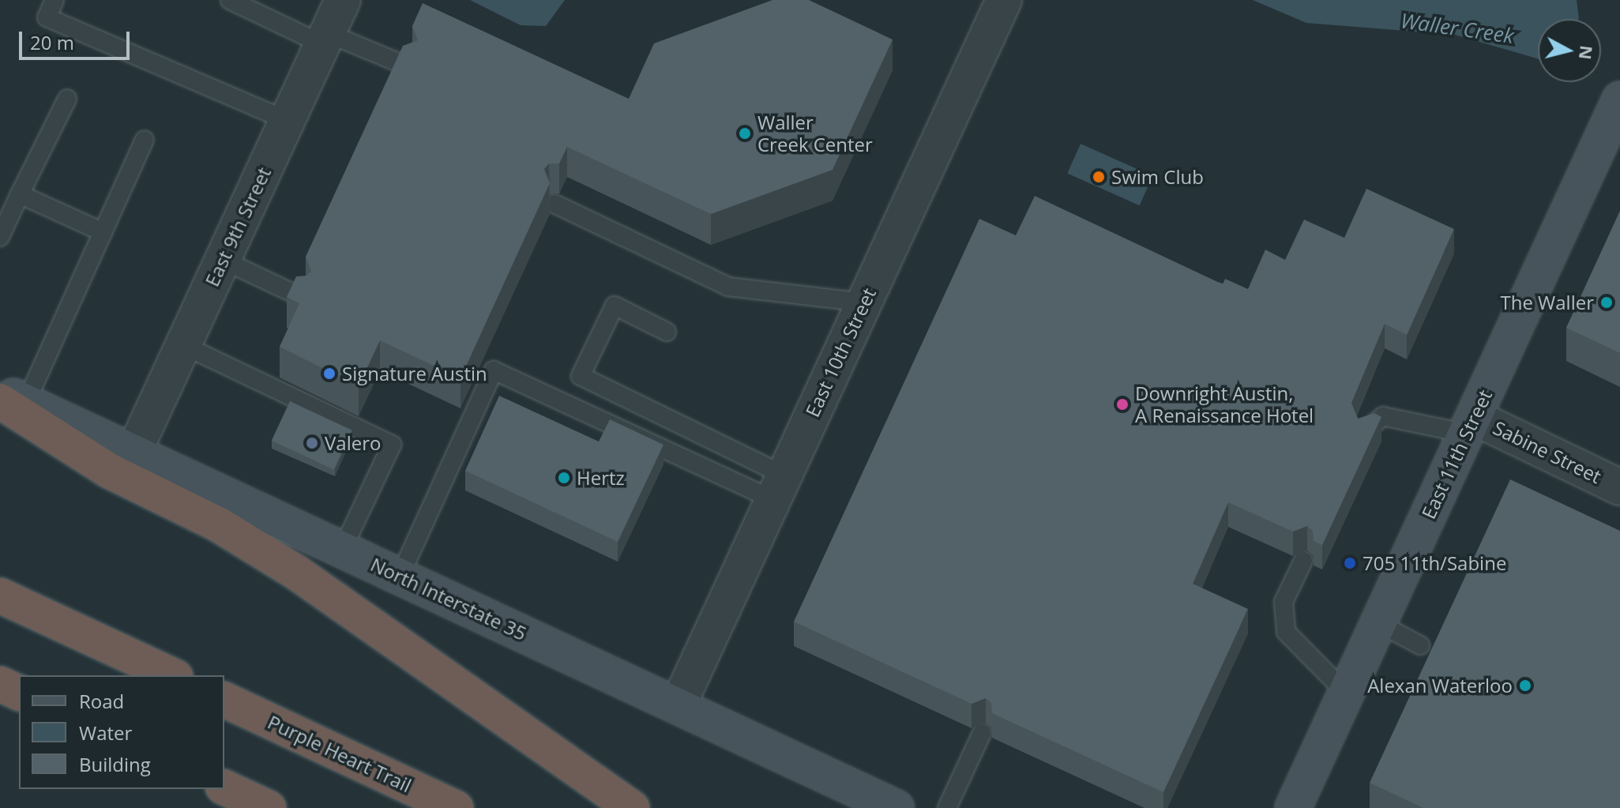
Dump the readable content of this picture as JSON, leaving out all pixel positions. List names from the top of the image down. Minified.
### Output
{"streets":{"highway":["Purple Heart Trail"],"main road":["East 11th Street","North Interstate 35"],"street":["East 9th Street","East 10th Street","Sabine Street"]},"crossings":[["East 9th Street","North Interstate 35"],["East 10th Street","North Interstate 35"],["Sabine Street","East 11th Street"]],"water":["Waller Creek"],"places":["Waller Creek Center","Swim Club","The Waller","Signature Austin","Downright Austin, A Renaissance Hotel","Valero","Hertz","705 11th/Sabine","Alexan Waterloo"],"legend":["Road","Water","Building"],"scale_bar":"20 m","north":"right"}
